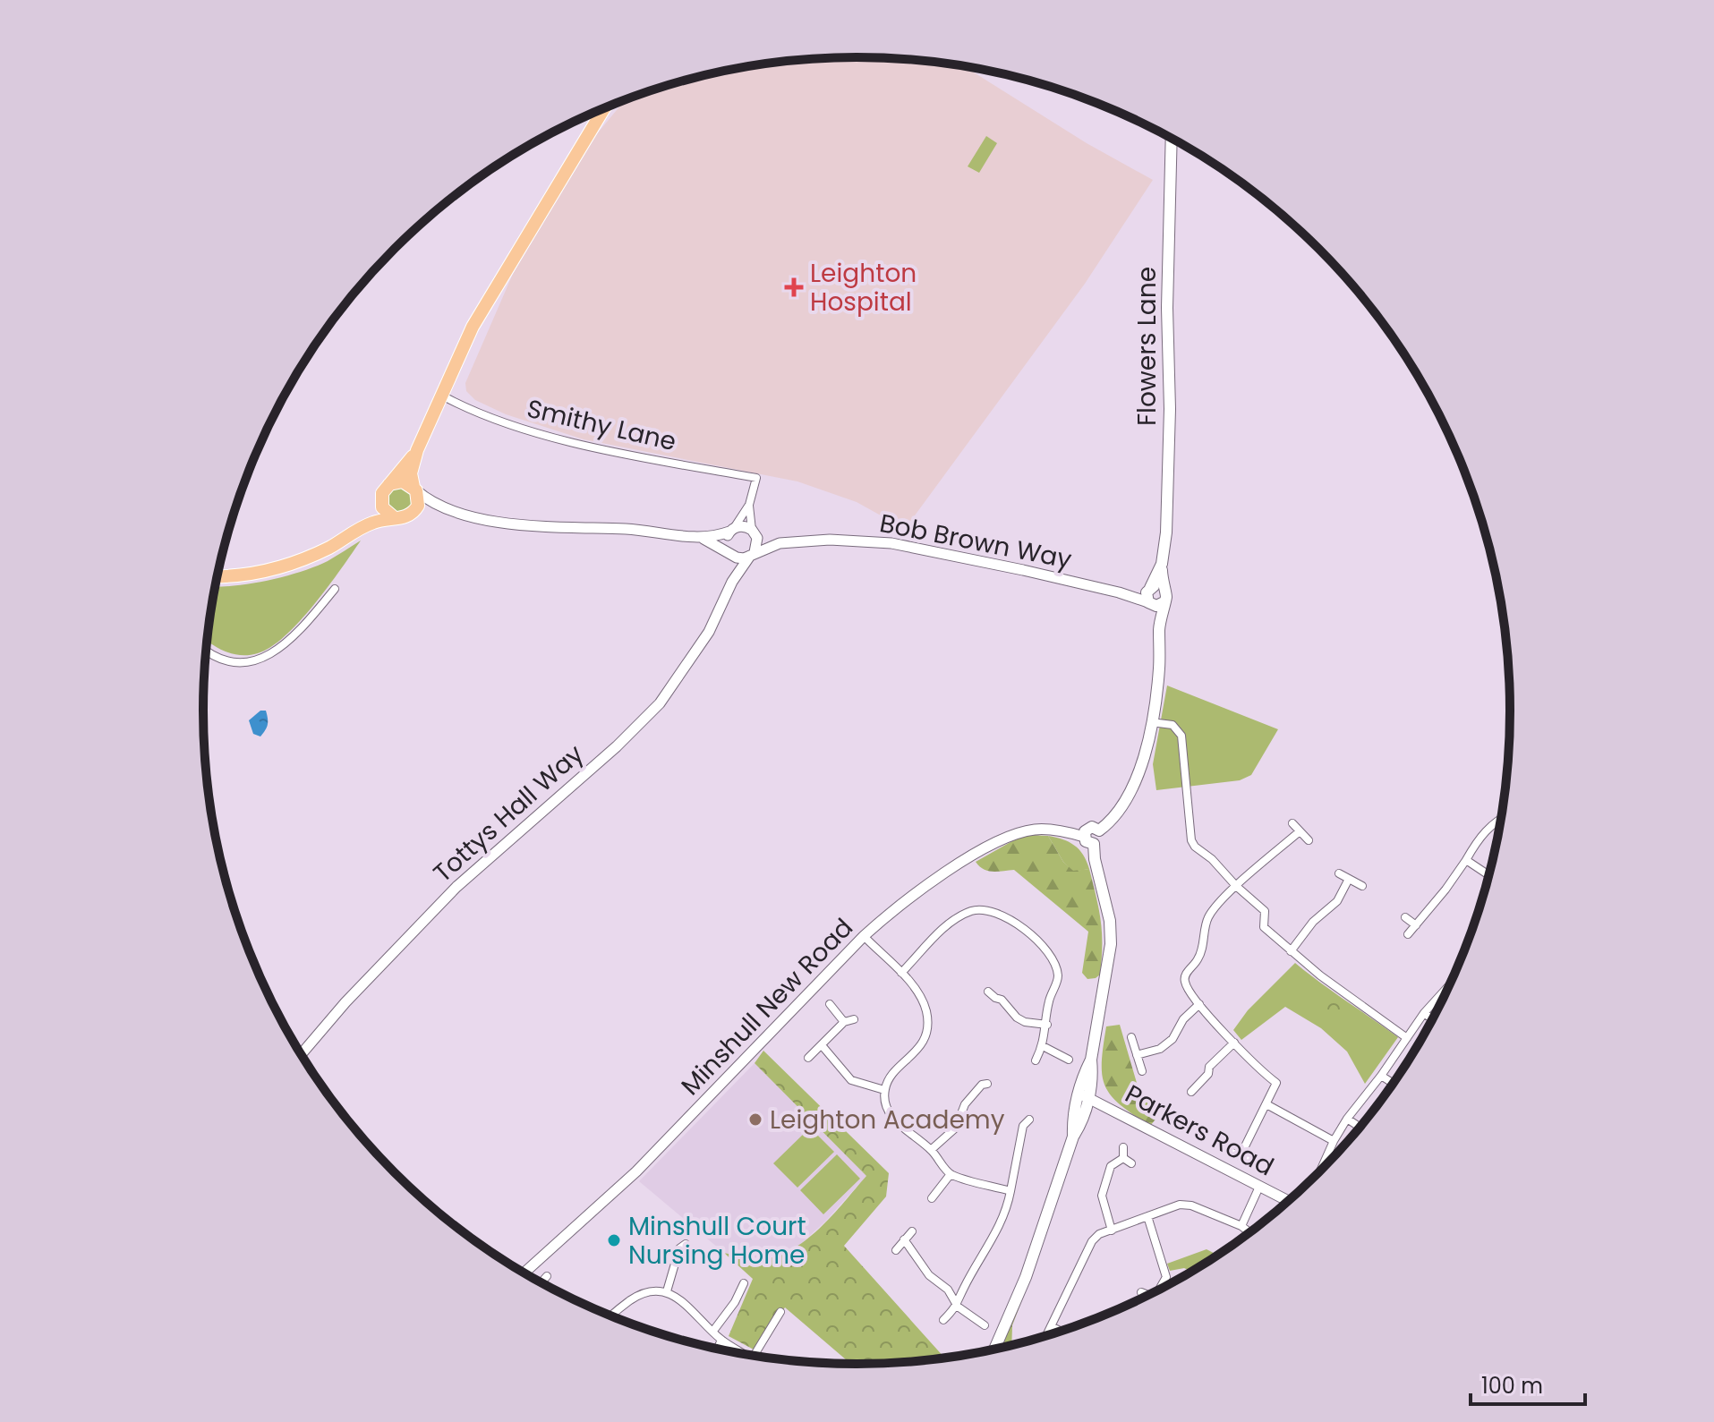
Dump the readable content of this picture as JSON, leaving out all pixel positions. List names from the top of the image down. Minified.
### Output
{"streets":{"main road":["Flowers Lane"],"street":["Smithy Lane","Bob Brown Way","Tottys Hall Way","Minshull New Road","Parkers Road"]},"crossings":[["Flowers Lane","Bob Brown Way"],["Bob Brown Way","Tottys Hall Way"]],"places":{"health":["Leighton Hospital"],"other":["Leighton Academy","Minshull Court Nursing Home"]},"scale_bar":"100 m"}
